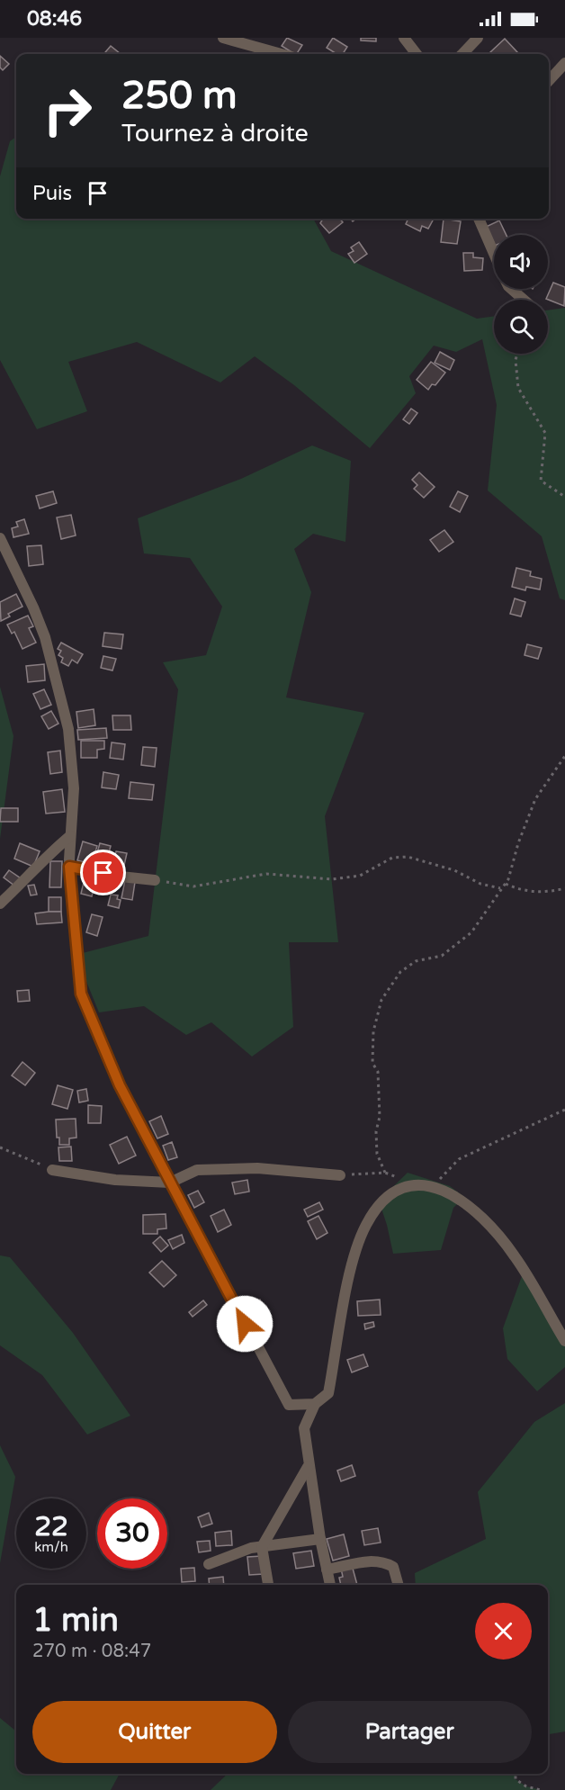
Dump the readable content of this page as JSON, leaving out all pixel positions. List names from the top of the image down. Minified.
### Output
{"page":{"status":"08:46","turn":["250 m","Tournez à droite"],"then":"Puis","speed":"22 km/h","limit":"30","heading":["1 min","270 m · 08:47"],"buttons":["Quitter","Partager"]}}
